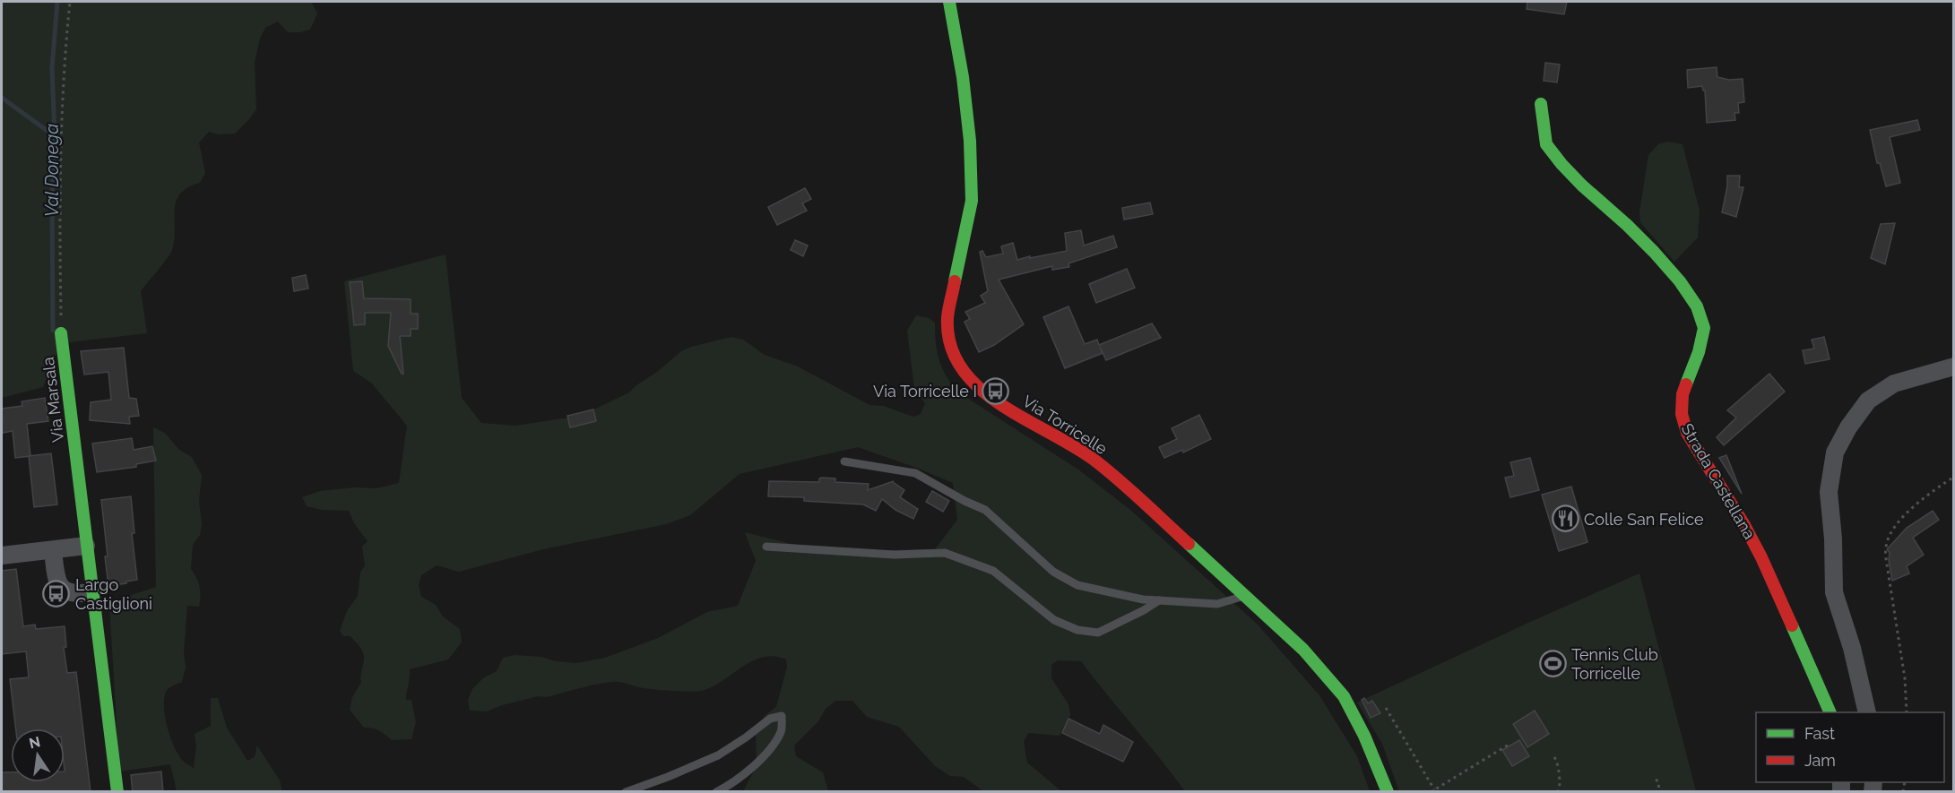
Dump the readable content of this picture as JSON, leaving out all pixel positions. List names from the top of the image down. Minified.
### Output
{"streets":{"street":["Via Marsala","Via Torricelle","Strada Castellana"]},"water":["Val Donega"],"places":{"bus stop":["Via Torricelle I","Largo Castiglioni"],"restaurant":["Colle San Felice"],"sports":["Tennis Club Torricelle"]},"legend":["Fast","Jam"],"north":"top"}
